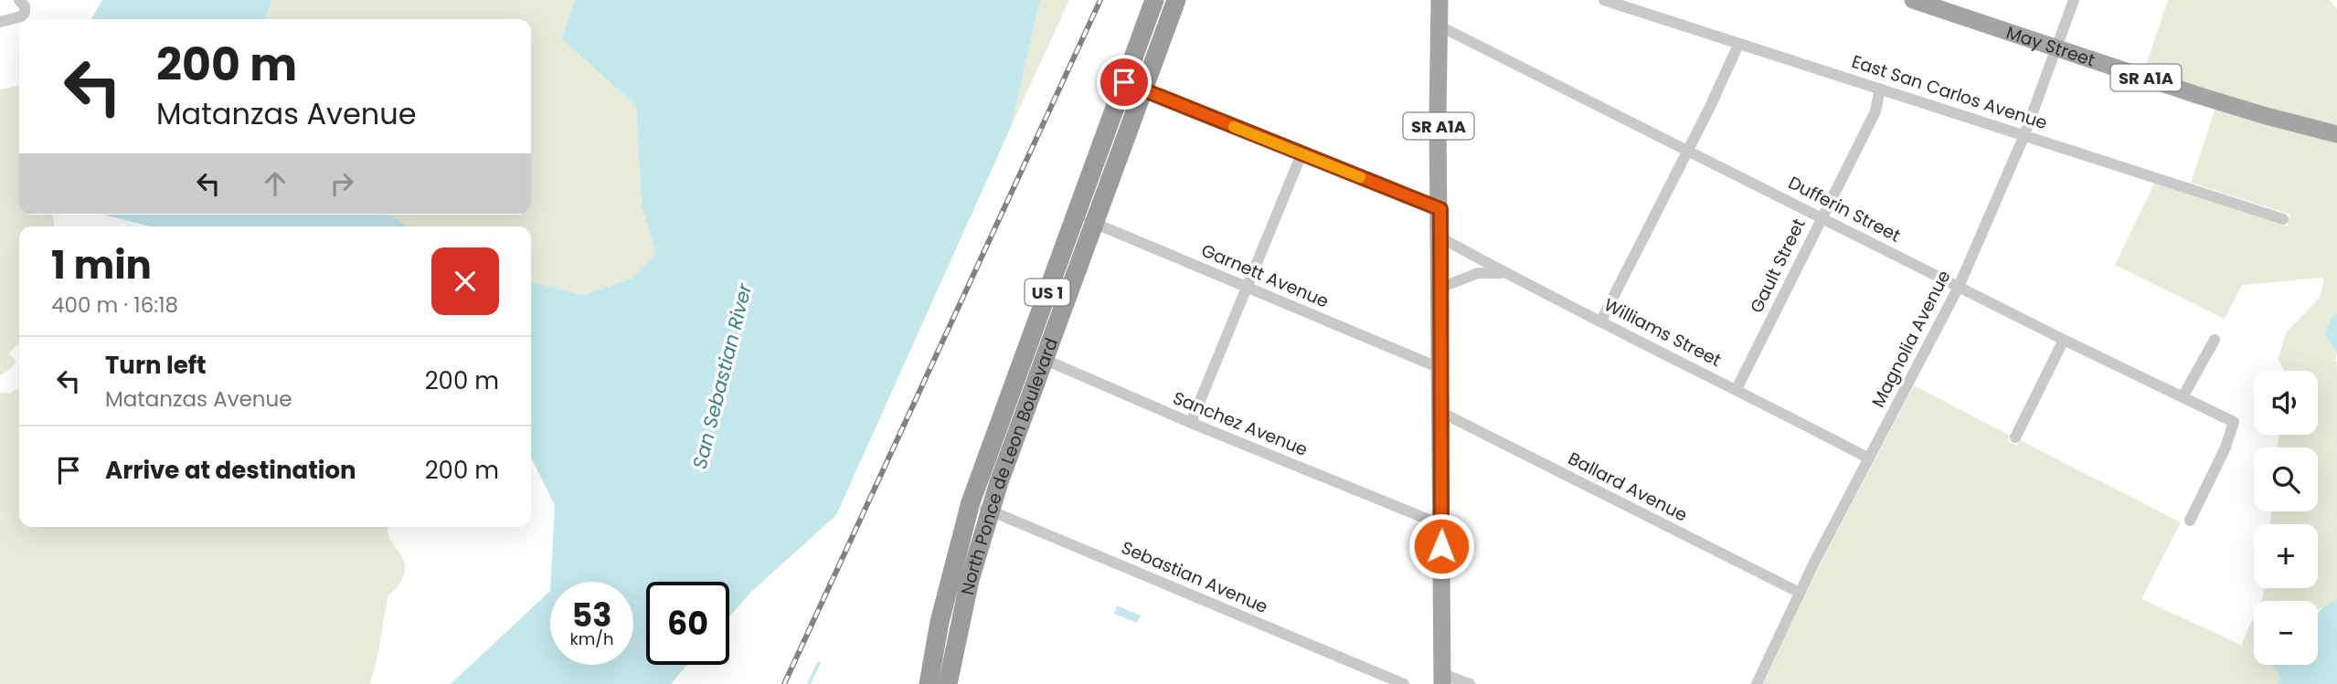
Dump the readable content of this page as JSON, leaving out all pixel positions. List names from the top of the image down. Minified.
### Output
{"streets":{"highway":["US 1","North Ponce de Leon Boulevard"],"main road":["May Street","SR A1A"],"street":["East San Carlos Avenue","Dufferin Street","Gault Street","Garnett Avenue","Williams Street","Magnolia Avenue","Sanchez Avenue","Ballard Avenue","Sebastian Avenue"]},"crossings":[["May Street","Magnolia Avenue"],["SR A1A","Dufferin Street"],["SR A1A","Garnett Avenue"],["SR A1A","Williams Street"],["SR A1A","Sanchez Avenue"],["SR A1A","Ballard Avenue"],["East San Carlos Avenue","Gault Street"],["East San Carlos Avenue","Magnolia Avenue"],["Dufferin Street","Gault Street"],["Dufferin Street","Magnolia Avenue"],["Gault Street","Williams Street"],["Garnett Avenue","North Ponce de Leon Boulevard"],["Williams Street","Magnolia Avenue"],["Magnolia Avenue","Ballard Avenue"],["Sanchez Avenue","North Ponce de Leon Boulevard"],["North Ponce de Leon Boulevard","Sebastian Avenue"]],"water":["San Sebastian River"],"page":{"turn":["200 m","Matanzas Avenue"],"heading":["1 min","400 m · 16:18"],"list":[{"name":"Turn left","note":"Matanzas Avenue","value":"200 m"},{"name":"Arrive at destination","value":"200 m"}],"map_buttons":["+","−"],"speed":"53 km/h","limit":"60"}}
